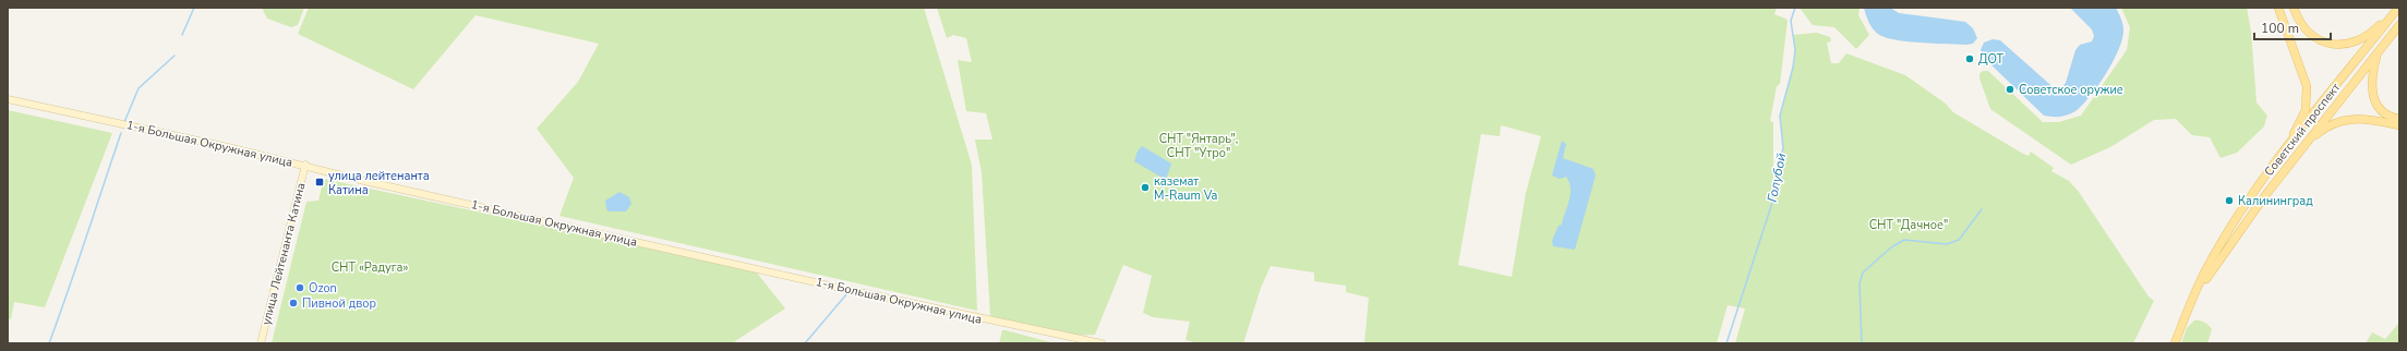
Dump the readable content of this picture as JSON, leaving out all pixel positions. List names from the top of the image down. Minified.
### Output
{"streets":{"main road":["Советский проспект"],"street":["1-я Большая Окружная улица","улица Лейтенанта Катина"]},"crossings":[["1-я Большая Окружная улица","улица Лейтенанта Катина"]],"water":["Голубой"],"parks":["СНТ \"Янтарь\", СНТ \"Утро\"","СНТ \"Дачное\"","СНТ «Радуга»"],"places":{"other":["ДОТ","Советское оружие","каземат M-Raum Va","Калининград","Ozon","Пивной двор"],"transit":["улица лейтенанта Катина"]},"scale_bar":"100 m"}
